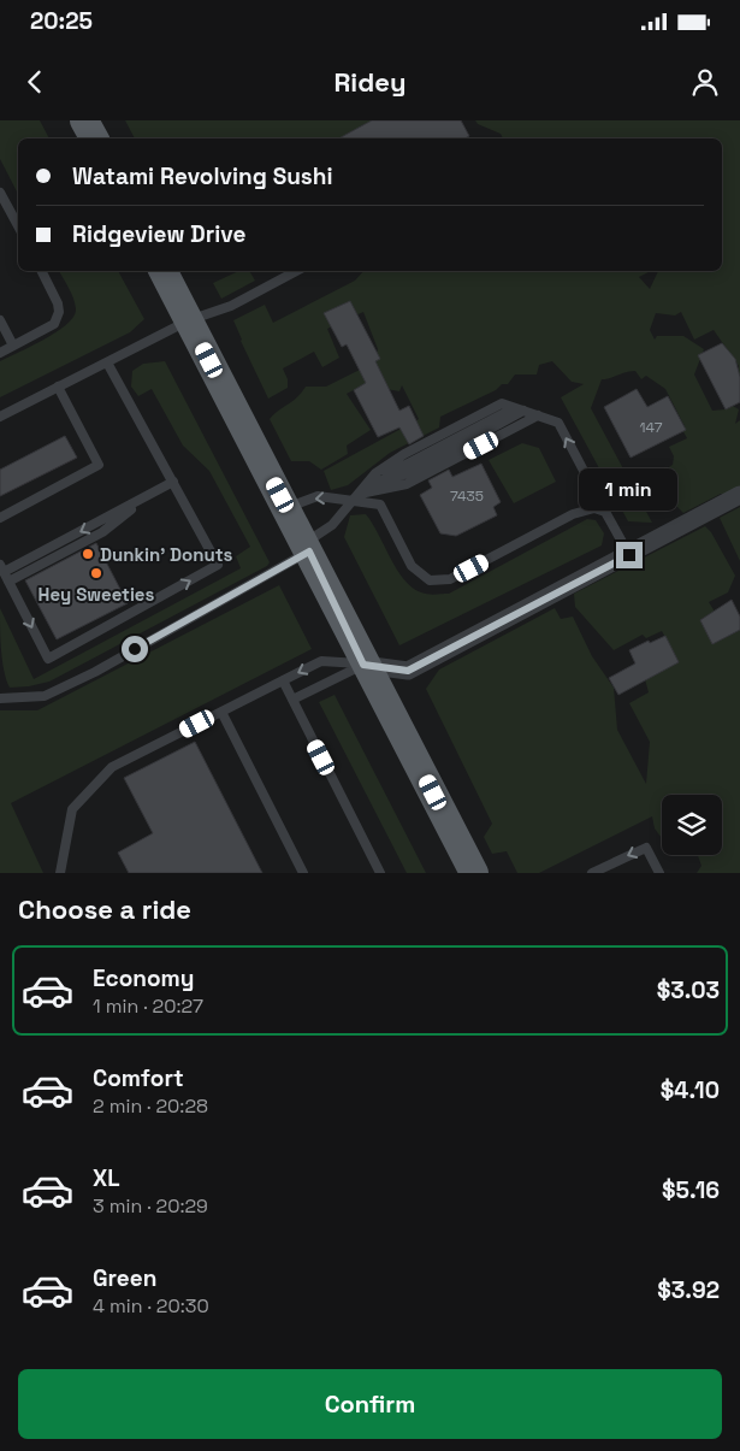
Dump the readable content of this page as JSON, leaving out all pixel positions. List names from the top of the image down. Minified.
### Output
{"places":["Dunkin' Donuts","Hey Sweeties"],"house_numbers":["147","7435"],"page":{"status":"20:25","header":"Ridey","banner":["Watami Revolving Sushi","Ridgeview Drive"],"bubble":"1 min","heading":"Choose a ride","list":[{"name":"Economy","note":"1 min · 20:27","value":"$3.03"},{"name":"Comfort","note":"2 min · 20:28","value":"$4.10"},{"name":"XL","note":"3 min · 20:29","value":"$5.16"},{"name":"Green","note":"4 min · 20:30","value":"$3.92"}],"buttons":"Confirm"}}
